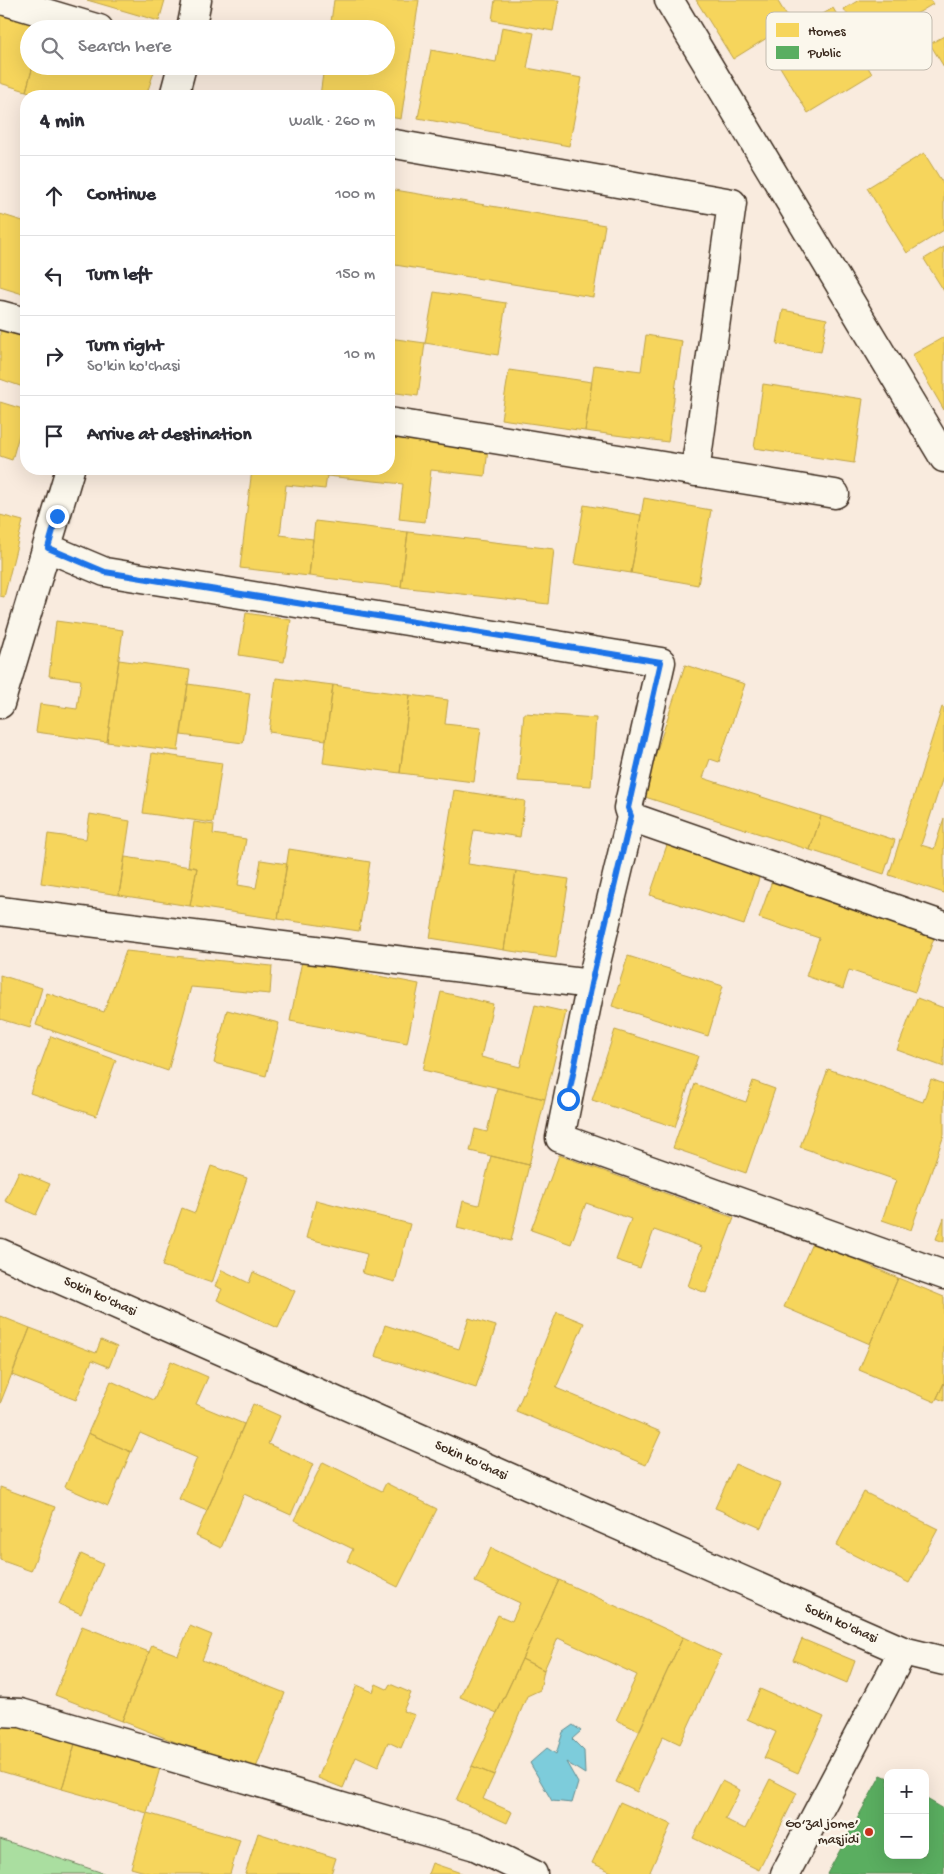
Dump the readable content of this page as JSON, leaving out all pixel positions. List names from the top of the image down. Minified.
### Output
{"streets":{"street":["Sokin ko'chasi"]},"places":["Go‘zal jome’ masjidi"],"legend":["Homes","Public"],"page":{"search":"Search here","heading":["4 min","Walk · 260 m"],"list":[["Continue","100 m"],["Turn left","150 m"],["Turn right","So'kin ko'chasi","10 m"],"Arrive at destination"],"map_buttons":["+","−"]}}
